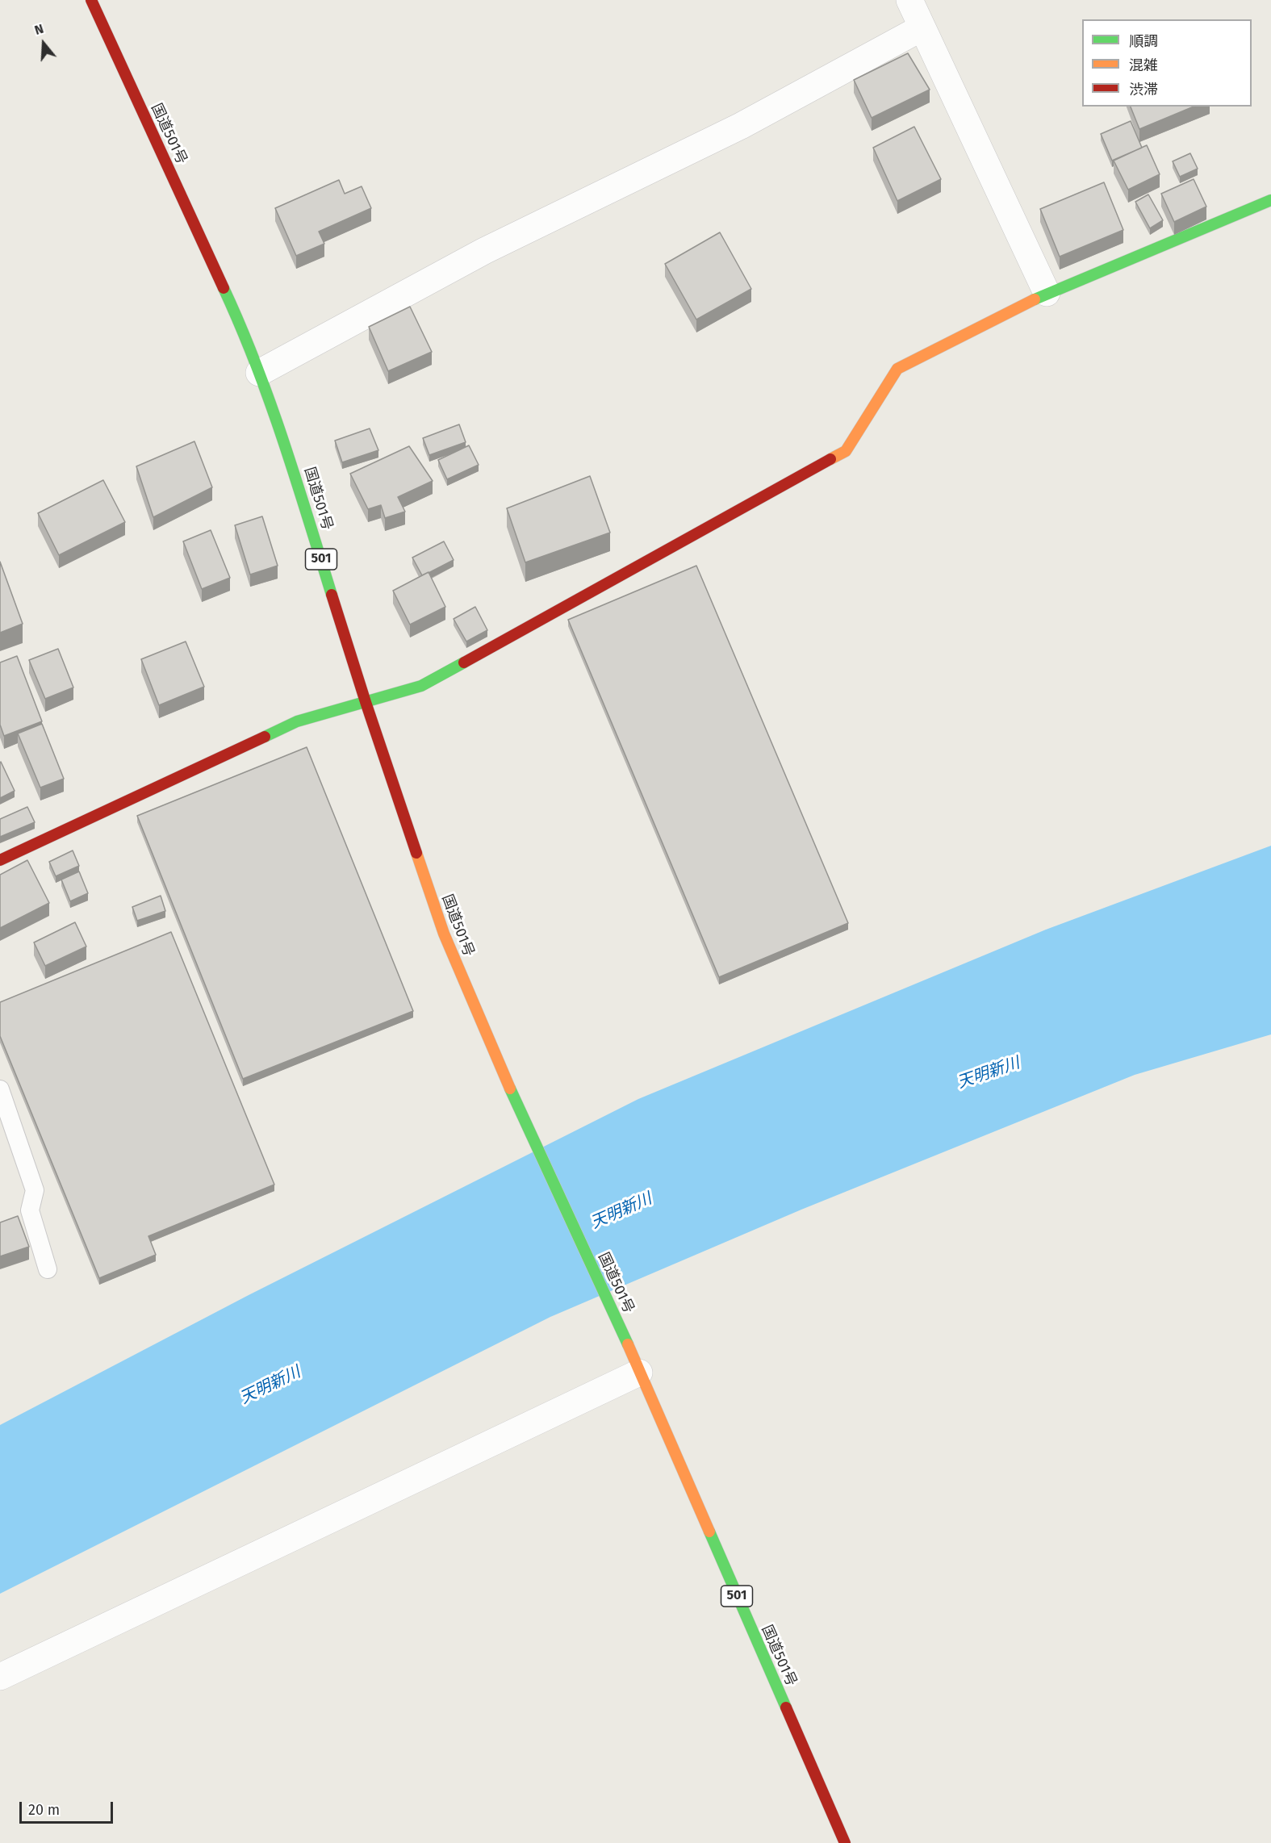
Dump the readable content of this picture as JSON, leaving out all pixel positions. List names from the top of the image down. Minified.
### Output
{"streets":{"main road":["国道501号","501"]},"water":["天明新川"],"legend":["順調","混雑","渋滞"],"scale_bar":"20 m","north":"top"}
